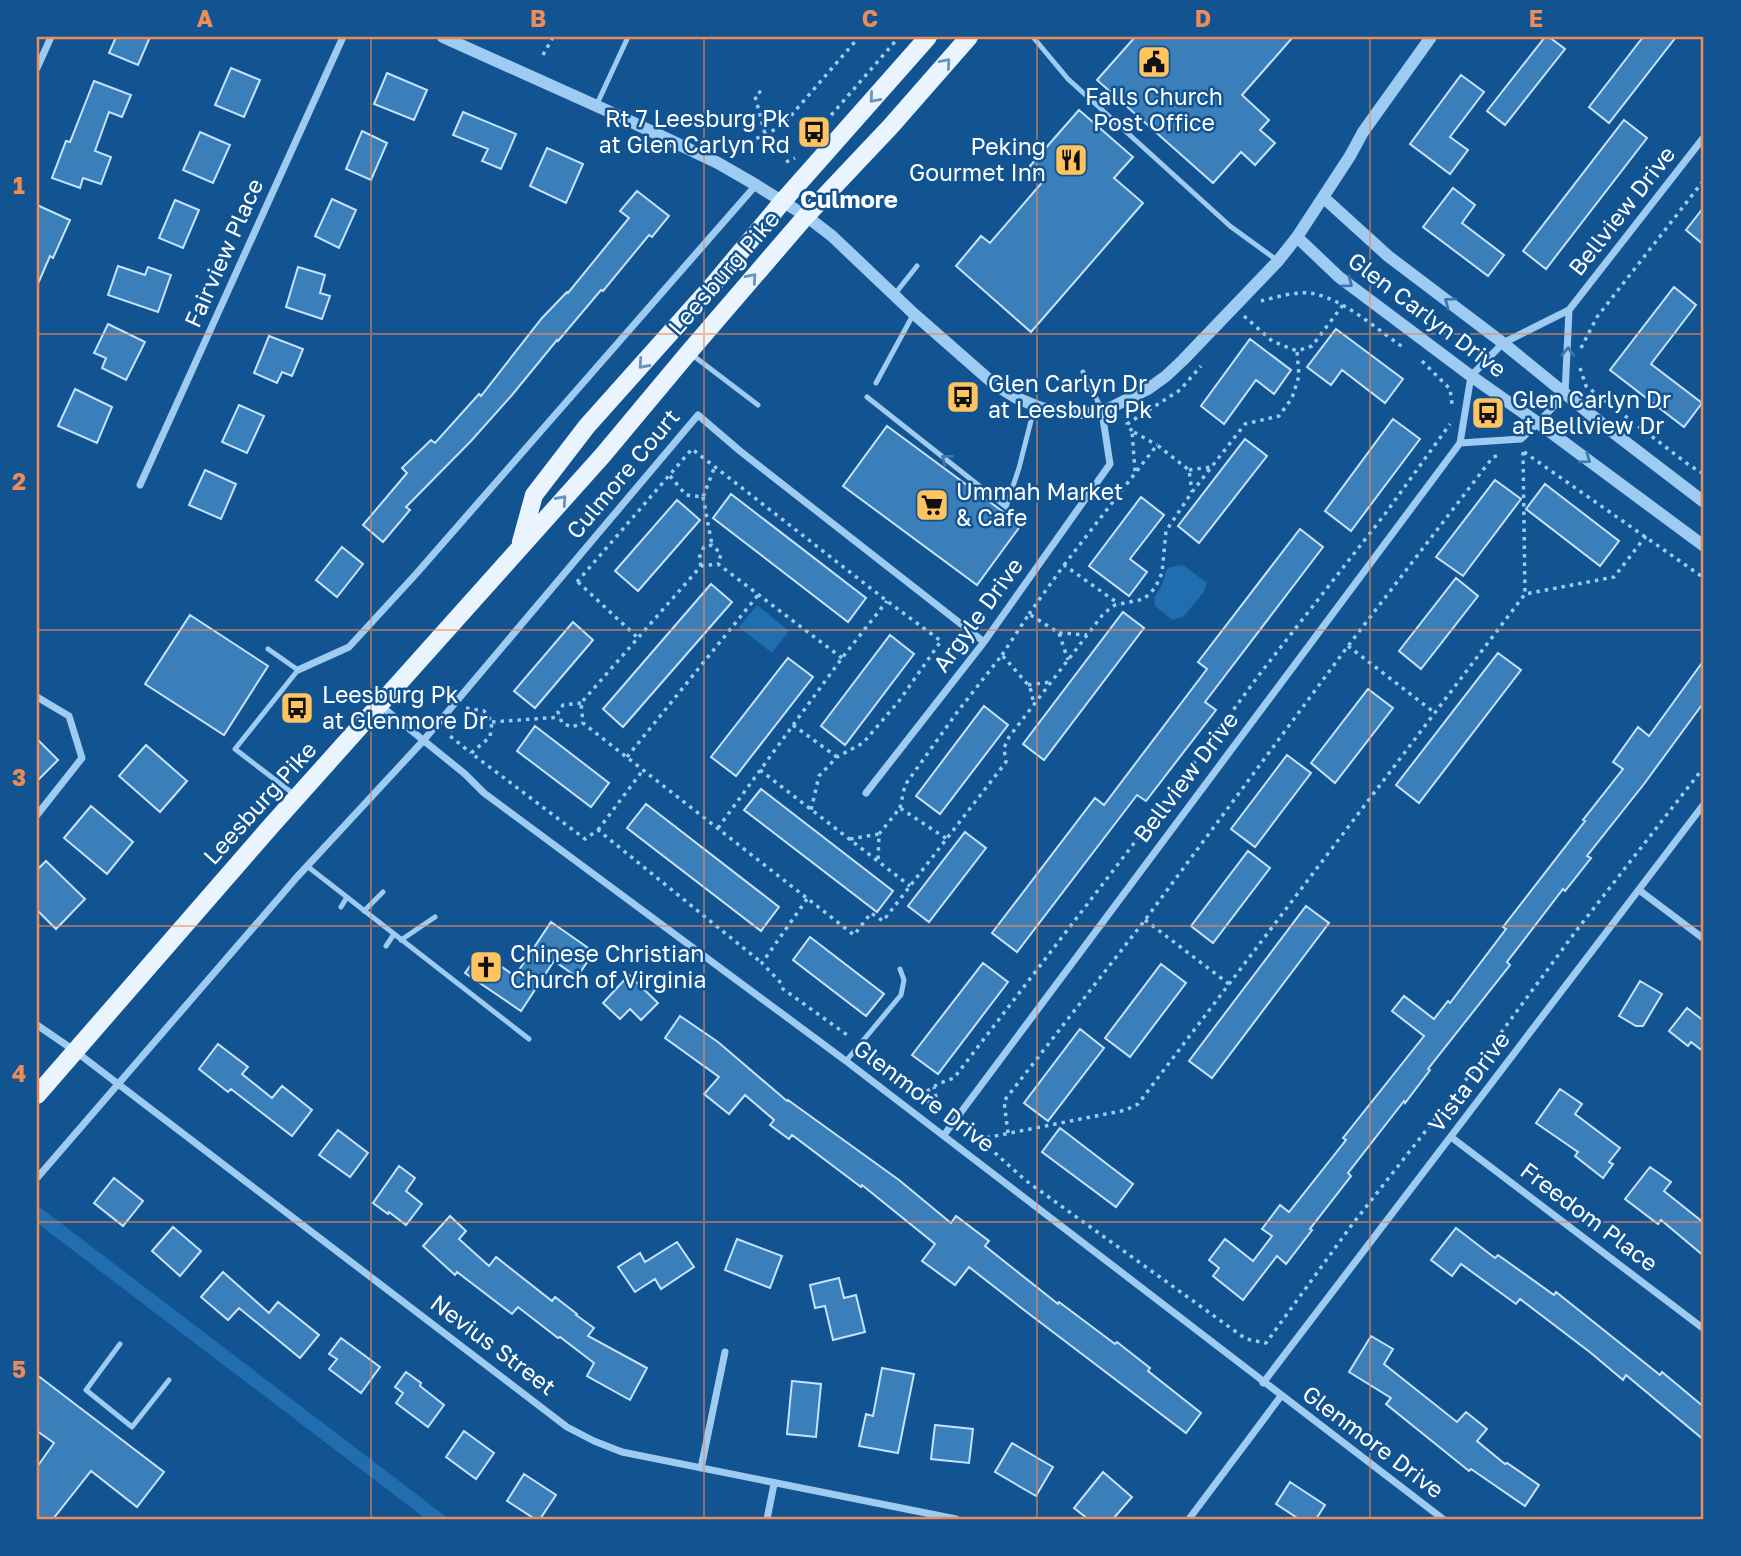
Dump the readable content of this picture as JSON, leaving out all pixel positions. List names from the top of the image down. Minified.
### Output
{"streets":{"main road":["Leesburg Pike"],"street":["Bellview Drive","Fairview Place","Glen Carlyn Drive","Culmore Court","Argyle Drive","Vista Drive","Glenmore Drive","Freedom Place","Nevius Street"]},"crossings":[["Bellview Drive","Glen Carlyn Drive"],["Bellview Drive","Glenmore Drive"],["Leesburg Pike","Glenmore Drive"],["Leesburg Pike","Nevius Street"],["Culmore Court","Argyle Drive"],["Culmore Court","Glenmore Drive"],["Vista Drive","Glenmore Drive"],["Vista Drive","Freedom Place"]],"districts":["Culmore"],"places":{"public building":["Falls Church Post Office"],"bus stop":["Rt 7 Leesburg Pk at Glen Carlyn Rd","Glen Carlyn Dr at Leesburg Pk","Glen Carlyn Dr at Bellview Dr","Leesburg Pk at Glenmore Dr"],"restaurant":["Peking Gourmet Inn"],"supermarket":["Ummah Market & Cafe"],"church":["Chinese Christian Church of Virginia"]},"grid":{"columns":["A","B","C","D","E"],"rows":["1","2","3","4","5"]}}
